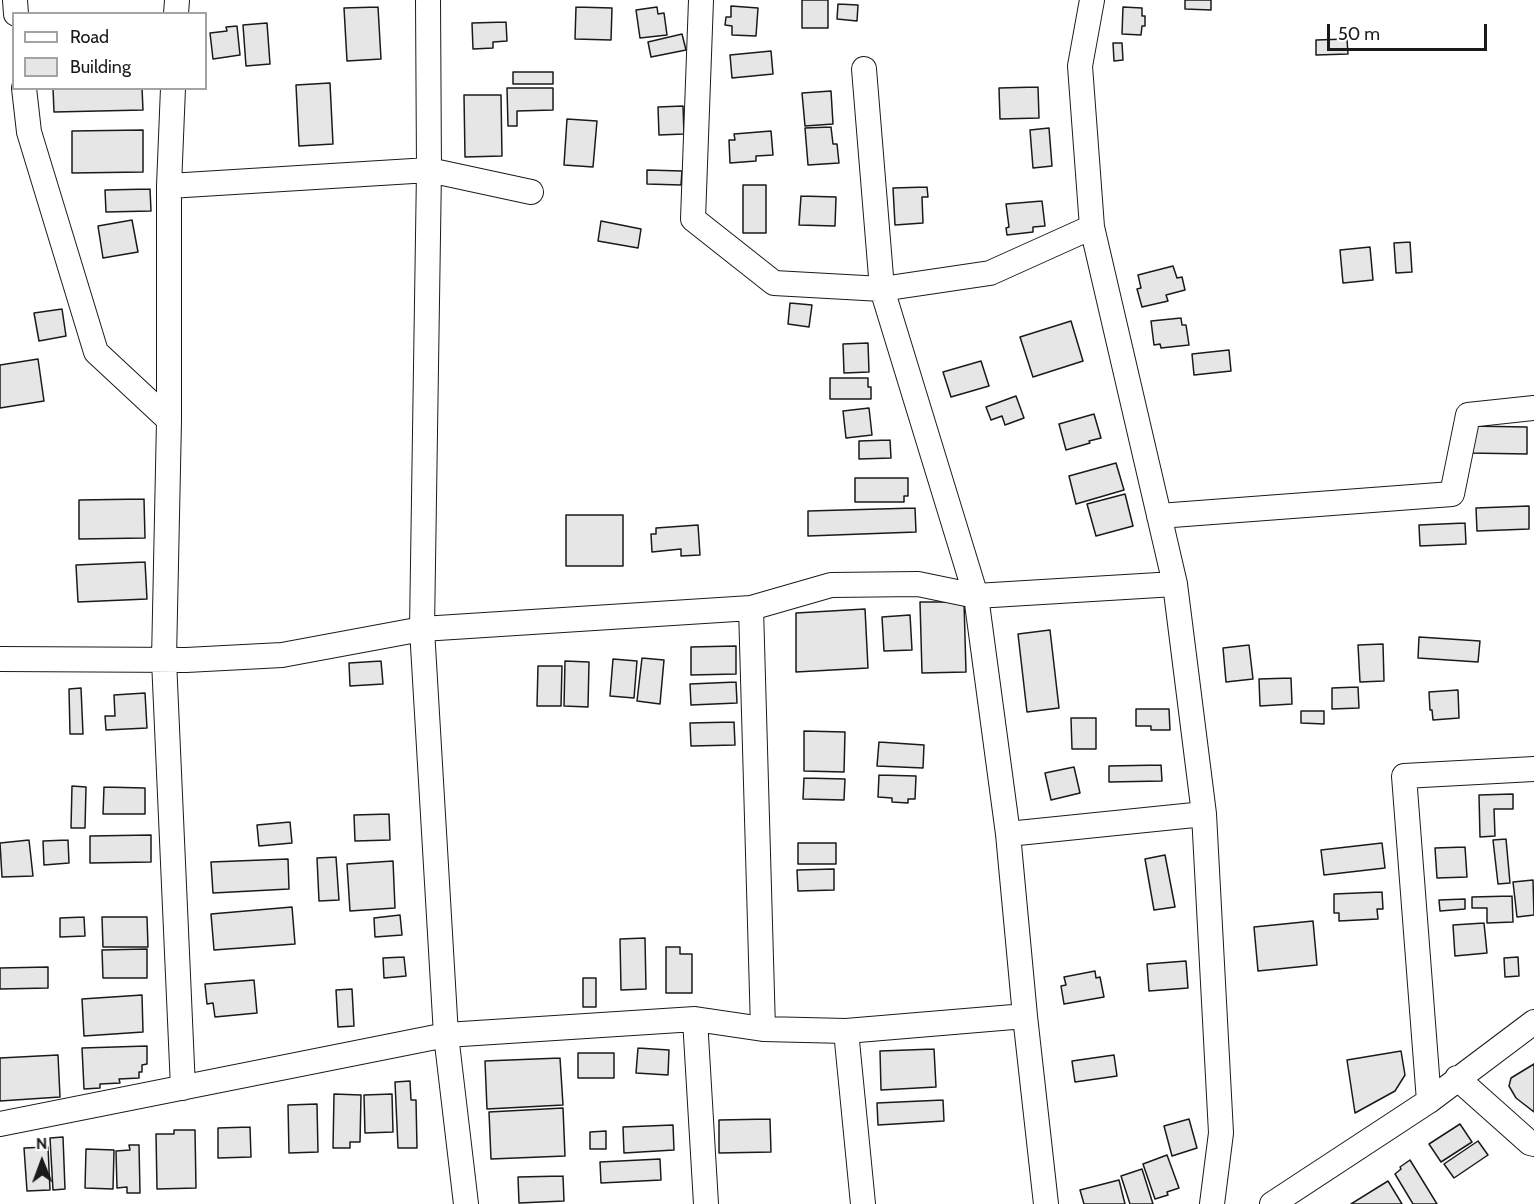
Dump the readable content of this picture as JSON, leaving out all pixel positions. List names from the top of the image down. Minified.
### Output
{"legend":["Road","Building"],"scale_bar":"50 m","north":"top"}
